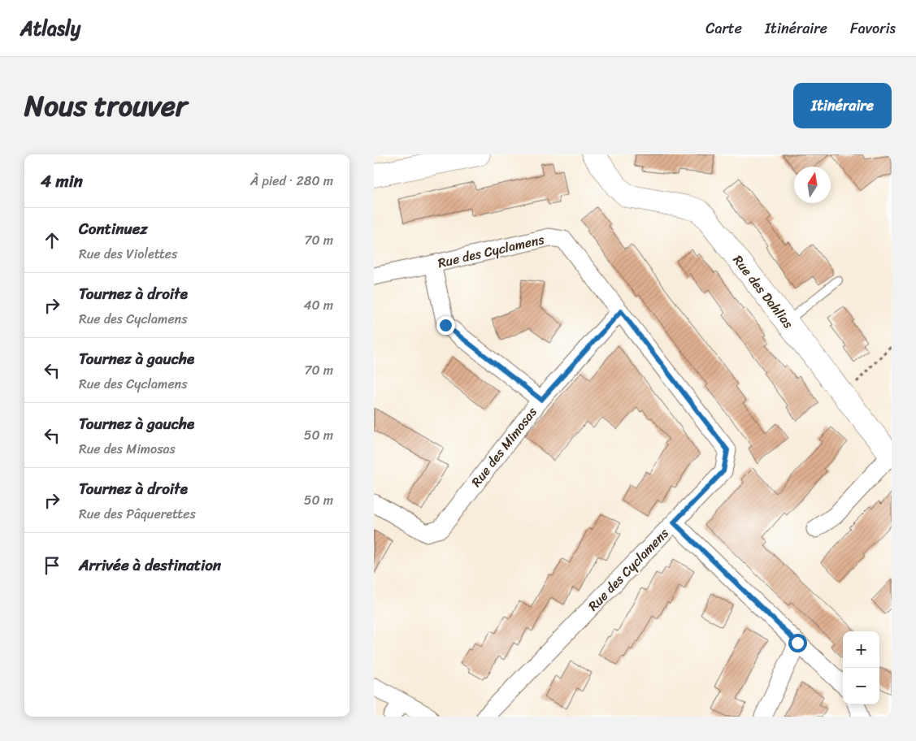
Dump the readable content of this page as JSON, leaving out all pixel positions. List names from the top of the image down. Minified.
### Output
{"streets":{"street":["Rue des Cyclamens","Rue des Dahlias","Rue des Mimosas"]},"crossings":[["Rue des Cyclamens","Rue des Mimosas"]],"north":"top","page":{"header":"Atlasly","nav":["Carte","Itinéraire","Favoris"],"title":"Nous trouver","buttons":"Itinéraire","heading":["4 min","À pied · 280 m"],"list":[["Continuez","Rue des Violettes","70 m"],["Tournez à droite","Rue des Cyclamens","40 m"],["Tournez à gauche","Rue des Cyclamens","70 m"],["Tournez à gauche","Rue des Mimosas","50 m"],["Tournez à droite","Rue des Pâquerettes","50 m"],"Arrivée à destination"],"map_buttons":["+","−"]}}
